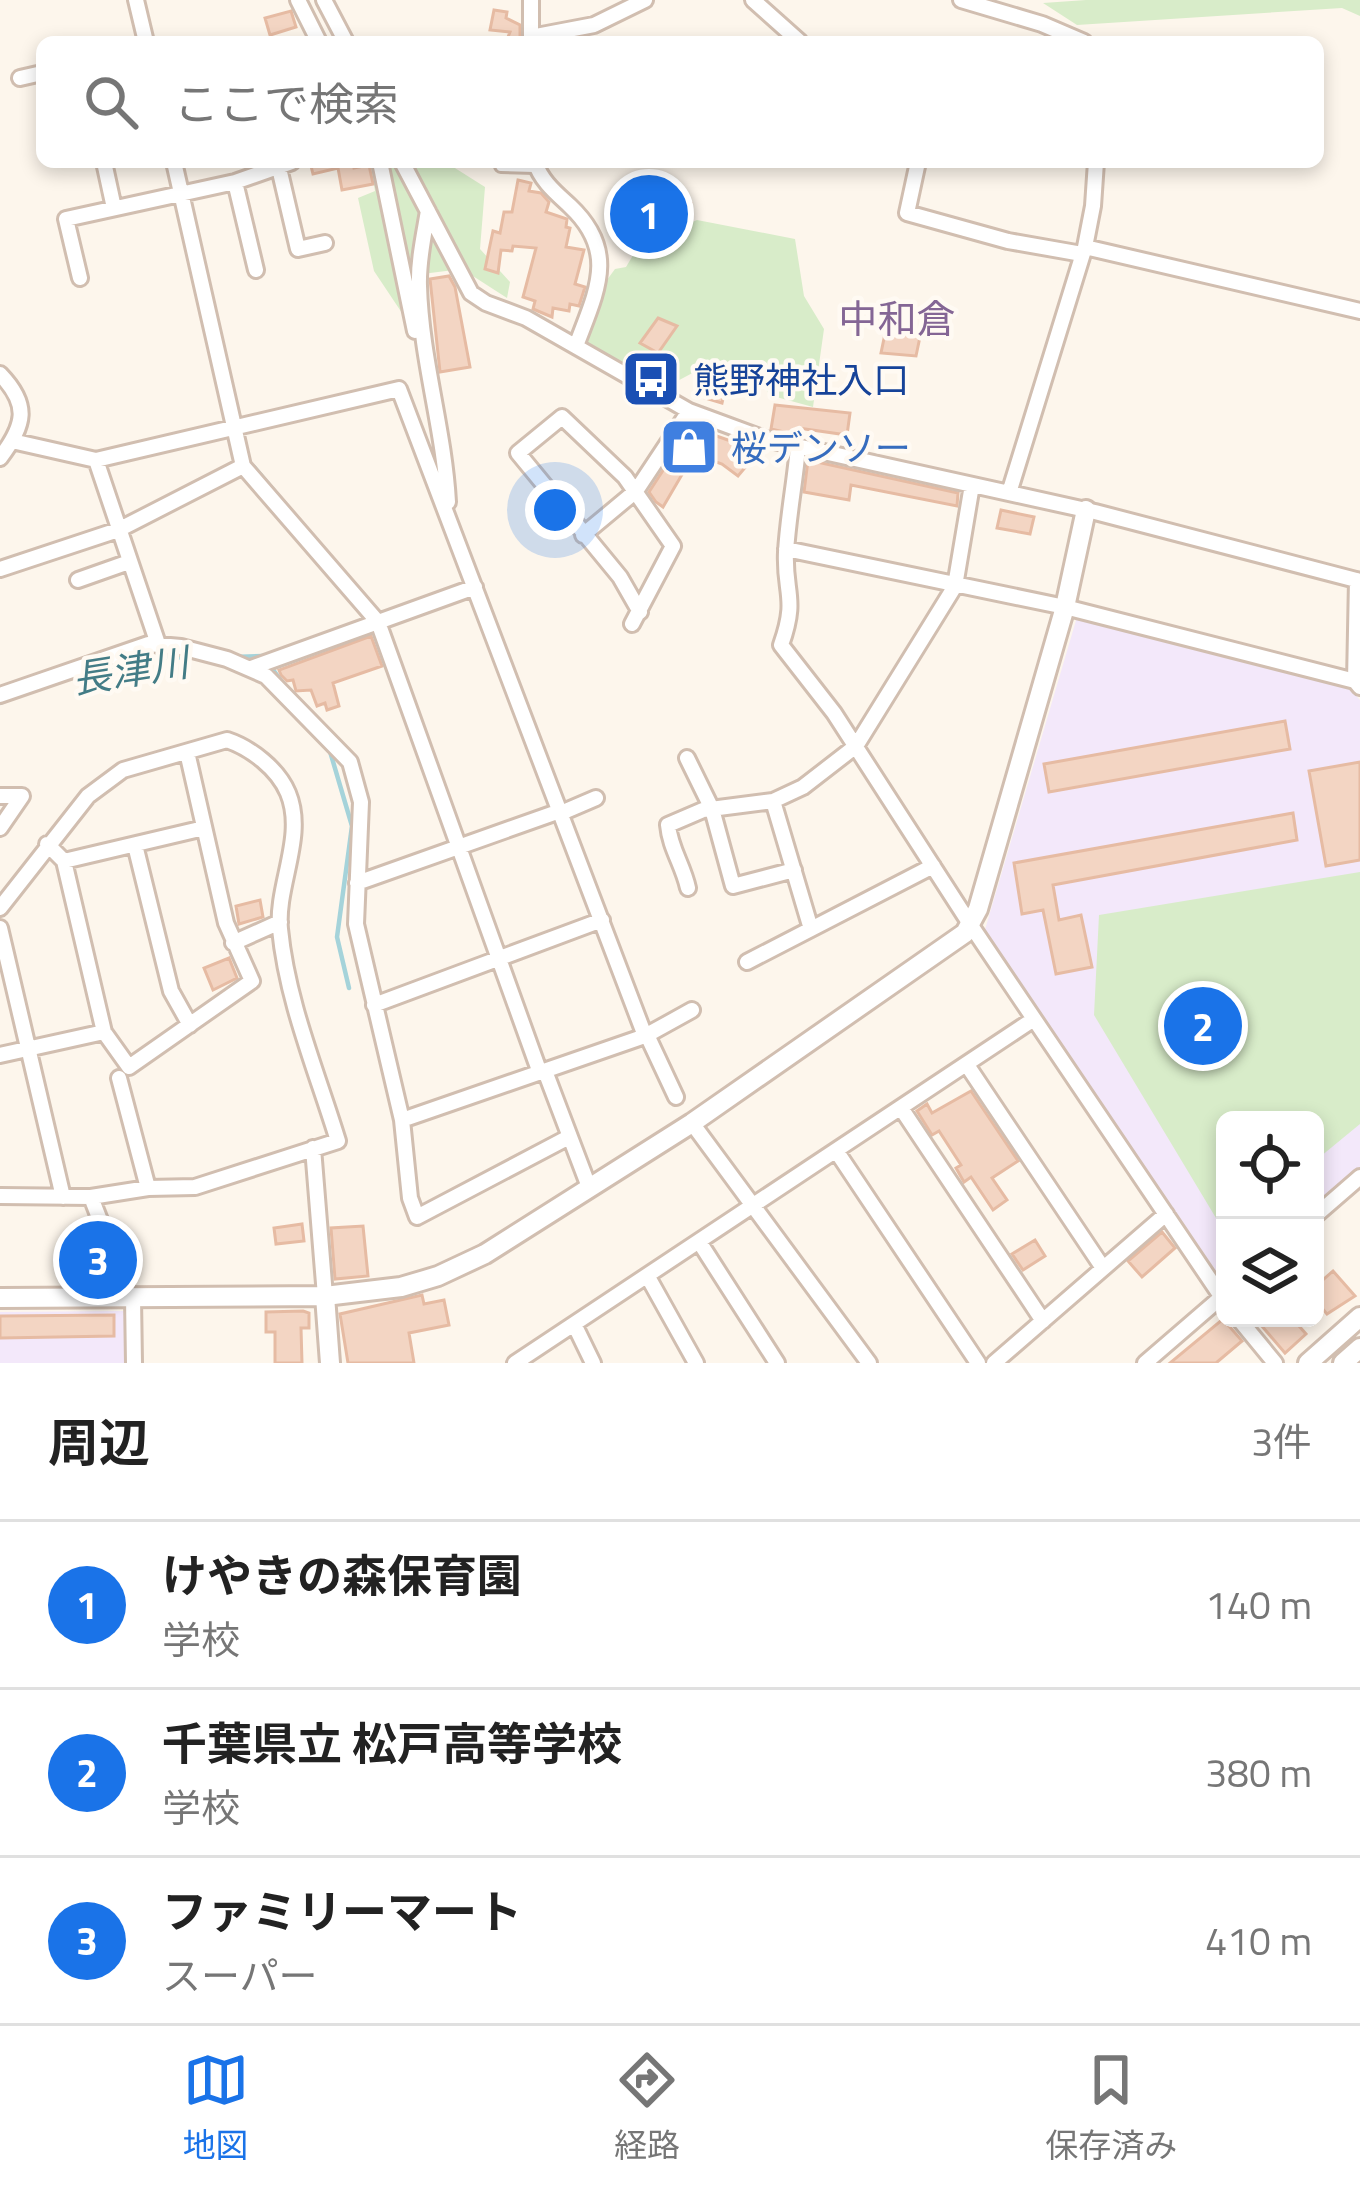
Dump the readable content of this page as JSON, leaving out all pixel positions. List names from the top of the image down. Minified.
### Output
{"districts":["中和倉"],"water":["長津川"],"places":{"bus stop":["熊野神社入口"],"shop":["桜デンソー"]},"page":{"search":"ここで検索","pins":["1","2","3"],"heading":["周辺","3件"],"list":[{"mark":"1","name":"けやきの森保育園","note":"学校","value":"140 m"},{"mark":"2","name":"千葉県立 松戸高等学校","note":"学校","value":"380 m"},{"mark":"3","name":"ファミリーマート","note":"スーパー","value":"410 m"}],"nav":["地図","経路","保存済み"]}}
